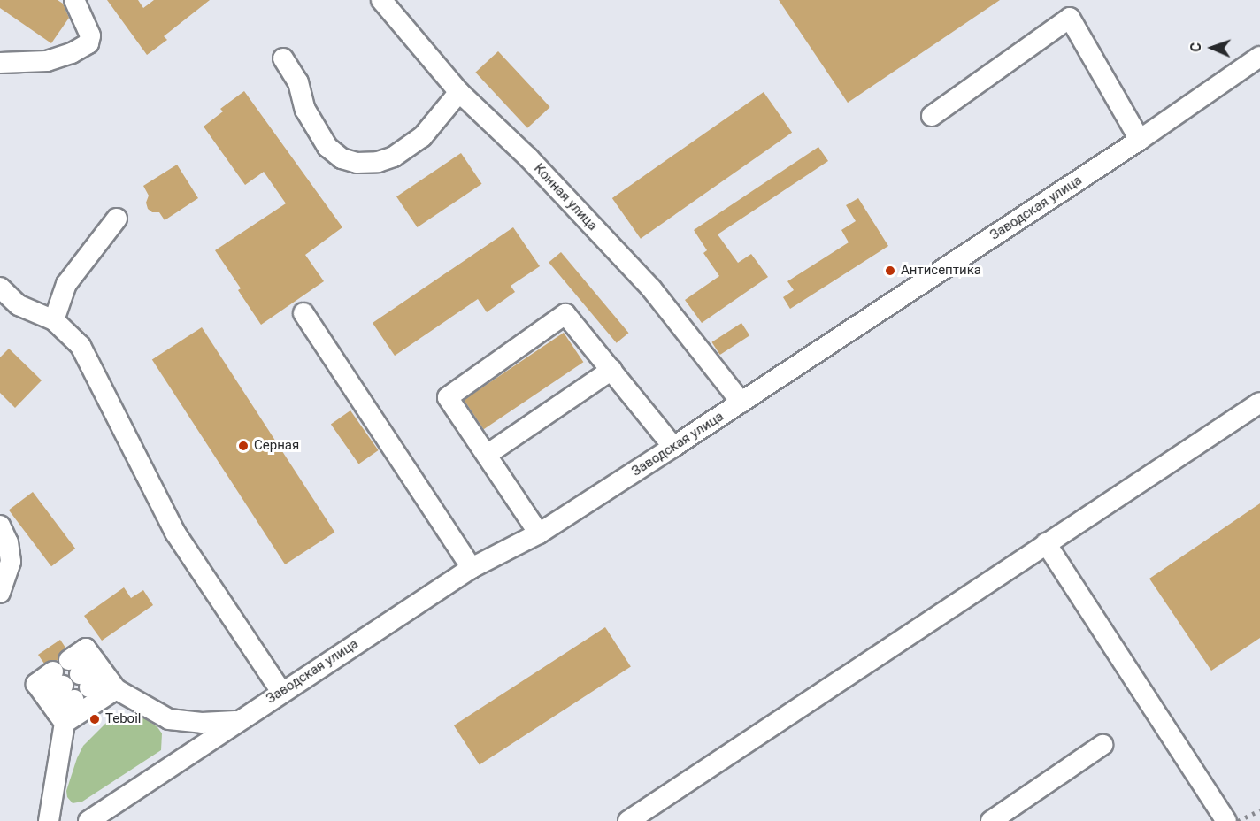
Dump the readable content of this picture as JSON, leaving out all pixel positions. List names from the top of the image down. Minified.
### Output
{"streets":{"street":["Конная улица","Заводская улица"]},"crossings":[["Конная улица","Заводская улица"]],"places":["Антисептика","Серная","Teboil"],"north":"left"}
